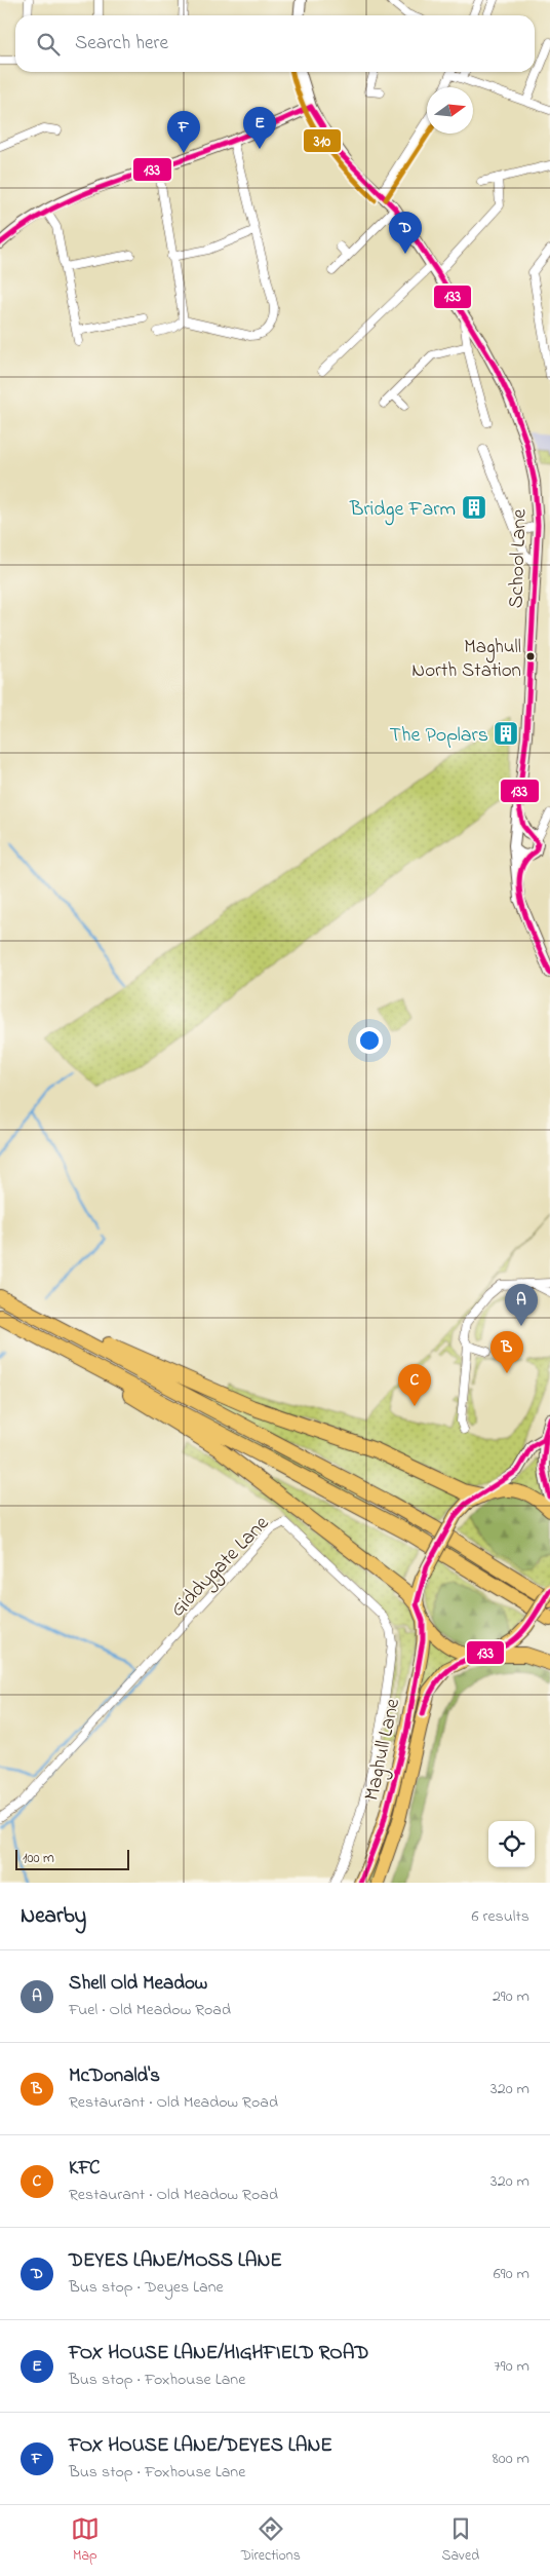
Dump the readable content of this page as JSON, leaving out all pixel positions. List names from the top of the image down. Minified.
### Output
{"streets":{"main road":["Maghull Lane"],"street":["School Lane","Giddygate Lane"]},"places":{"building":["Bridge Farm","The Poplars"],"other":["Maghull North Station"]},"lines":["transit line 310","transit line 133"],"scale_bar":"100 m","north":"right","page":{"search":"Search here","pins":["E","F","D","A","B","C"],"scale":"100 m","heading":["Nearby","6 results"],"list":[{"mark":"A","name":"Shell Old Meadow","note":"Fuel · Old Meadow Road","value":"290 m"},{"mark":"B","name":"McDonald's","note":"Restaurant · Old Meadow Road","value":"320 m"},{"mark":"C","name":"KFC","note":"Restaurant · Old Meadow Road","value":"320 m"},{"mark":"D","name":"DEYES LANE/MOSS LANE","note":"Bus stop · Deyes Lane","value":"690 m"},{"mark":"E","name":"FOX HOUSE LANE/HIGHFIELD ROAD","note":"Bus stop · Foxhouse Lane","value":"790 m"},{"mark":"F","name":"FOX HOUSE LANE/DEYES LANE","note":"Bus stop · Foxhouse Lane","value":"800 m"}],"nav":["Map","Directions","Saved"]}}
